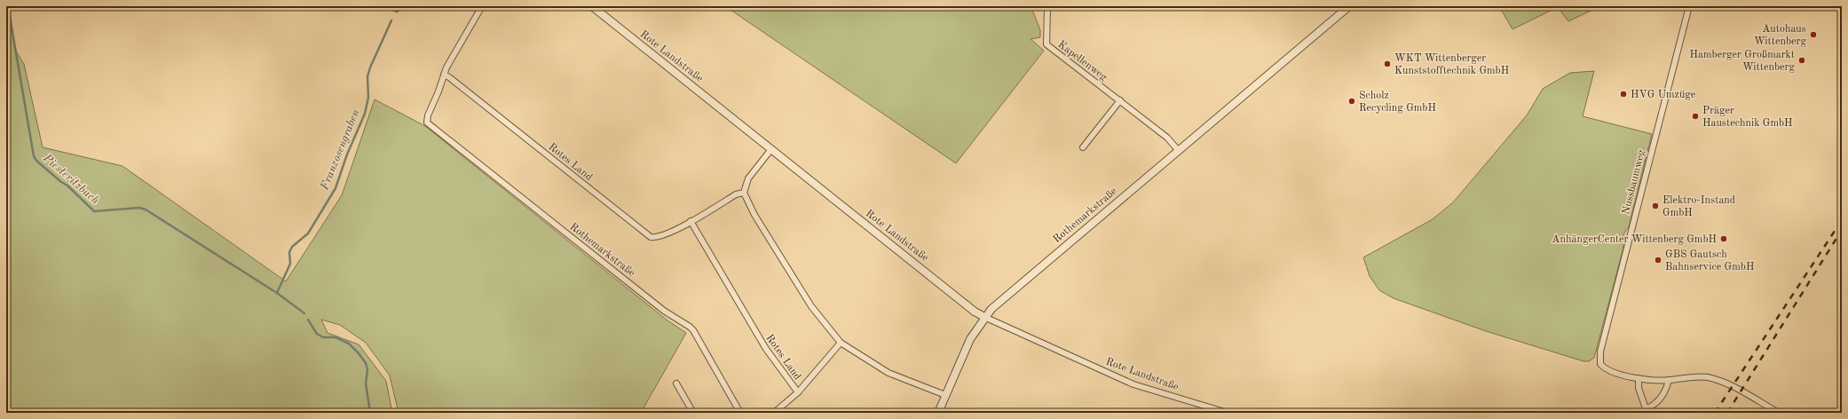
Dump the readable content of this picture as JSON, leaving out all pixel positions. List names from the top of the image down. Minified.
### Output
{"streets":{"street":["Rote Landstraße","Kapellenweg","Rotes Land","Nussbaumweg","Rothemarkstraße"]},"crossings":[["Rote Landstraße","Rothemarkstraße"],["Kapellenweg","Rothemarkstraße"],["Rotes Land","Rothemarkstraße"]],"water":["Franzosengraben","Piesteritzbach"],"places":["Autohaus Wittenberg","Hamberger Großmarkt Wittenberg","WKT Wittenberger Kunststofftechnik GmbH","HVG Umzüge","Scholz Recycling GmbH","Präger Haustechnik GmbH","Elektro-Instand GmbH","AnhängerCenter Wittenberg GmbH","GBS Gautsch Bahnservice GmbH"]}
